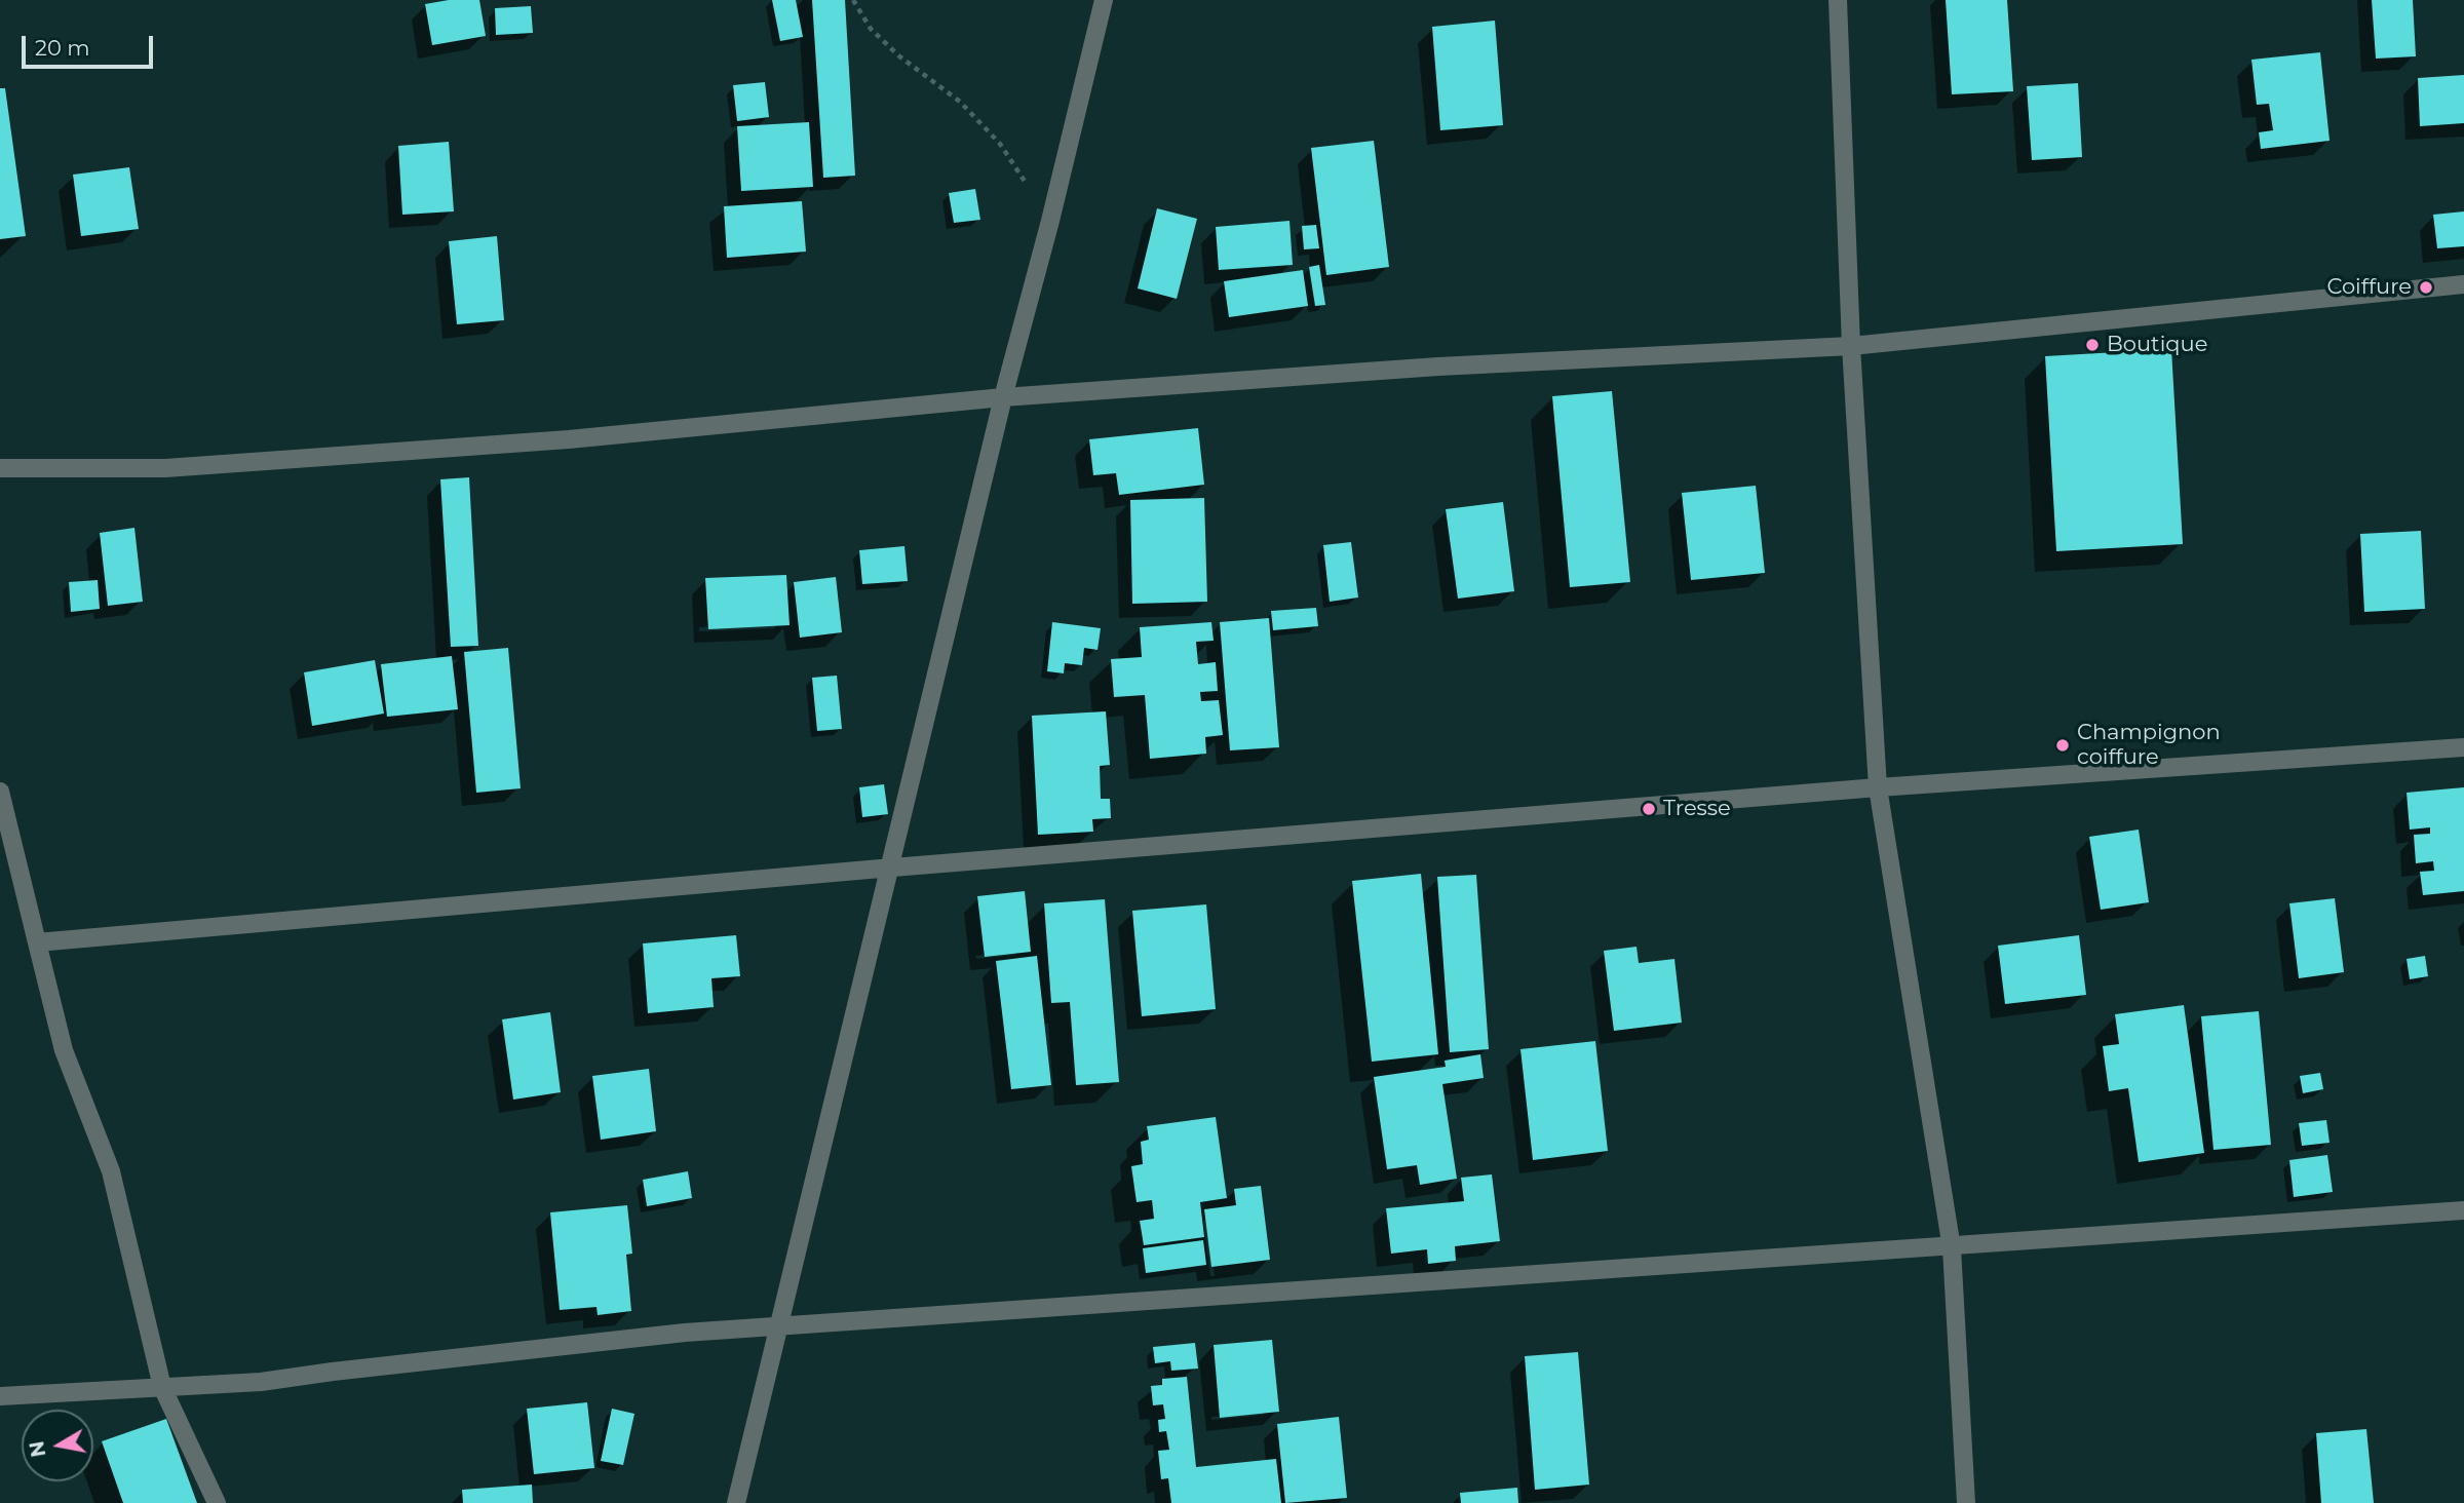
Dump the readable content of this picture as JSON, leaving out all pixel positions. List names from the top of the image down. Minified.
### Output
{"places":["Coiffure","Boutique","Champignon coiffure","Tresse"],"scale_bar":"20 m","north":"left"}
